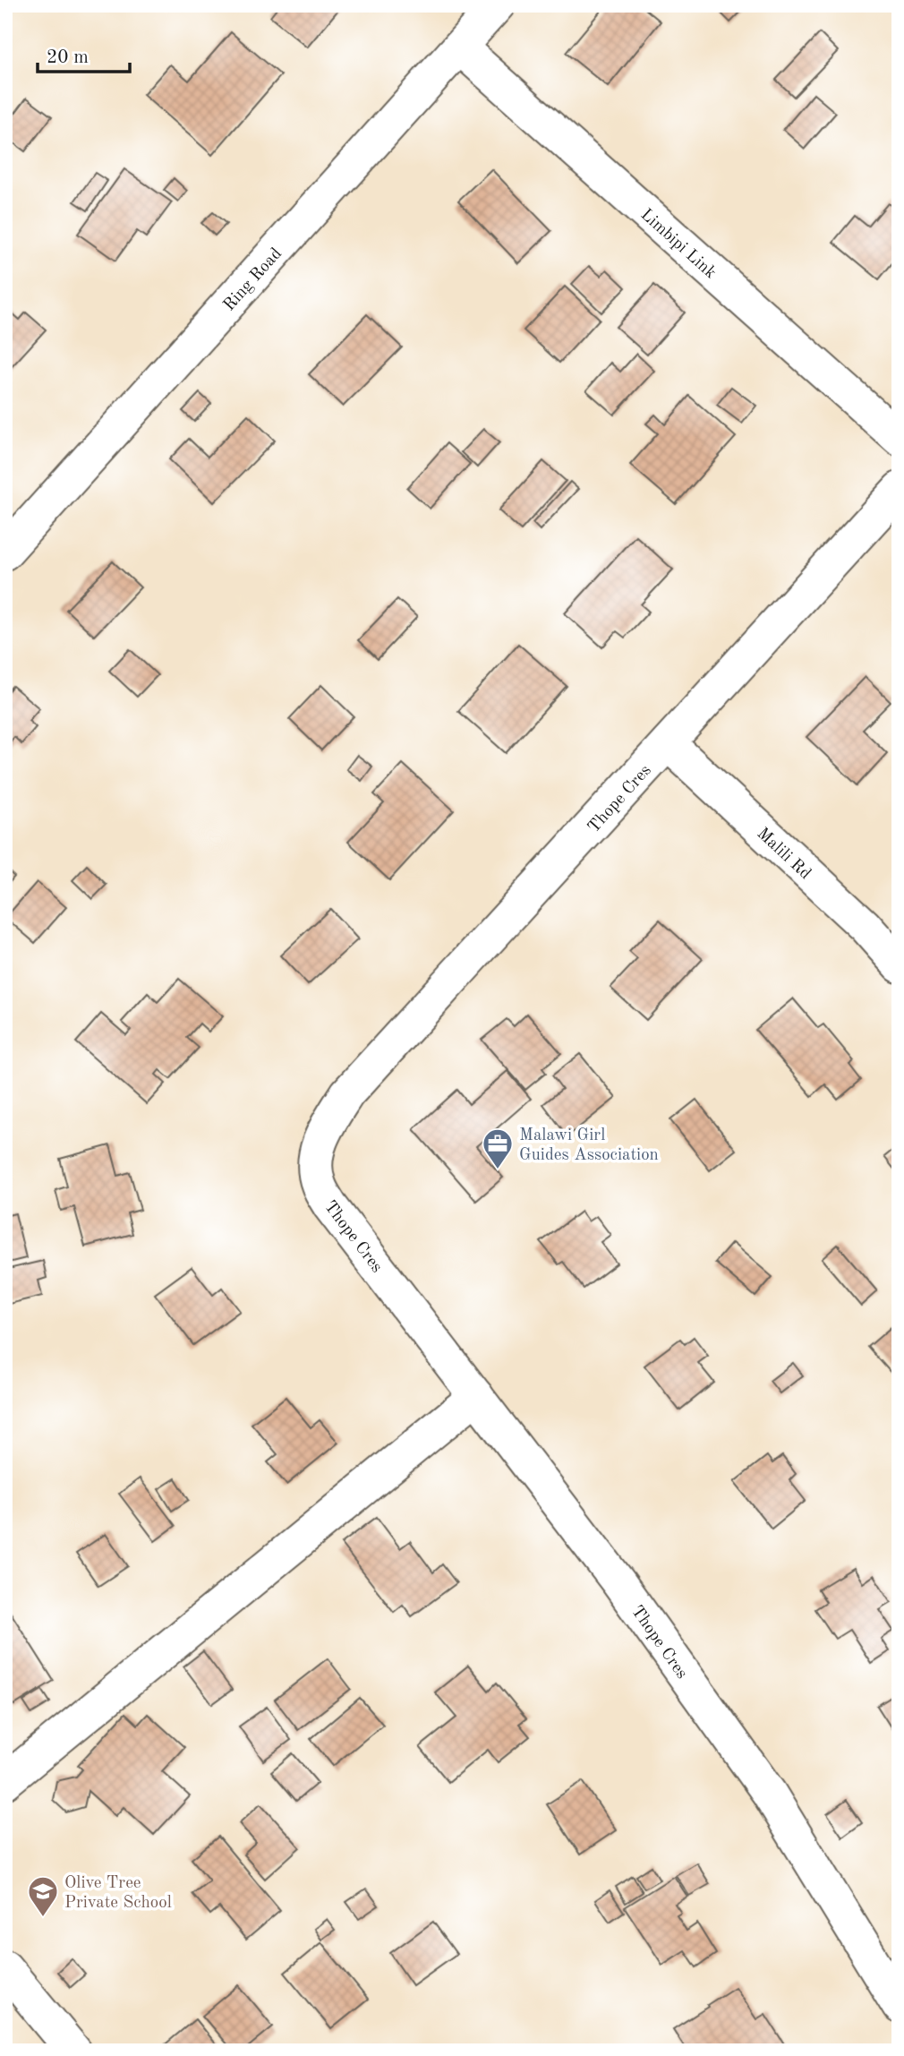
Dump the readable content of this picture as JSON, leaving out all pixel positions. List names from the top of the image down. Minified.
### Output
{"streets":{"street":["Limbipi Link","Ring Road","Thope Cres","Malili Rd"]},"crossings":[["Limbipi Link","Ring Road"],["Thope Cres","Malili Rd"]],"places":{"office":["Malawi Girl Guides Association"],"school or university":["Olive Tree Private School"]},"scale_bar":"20 m"}
